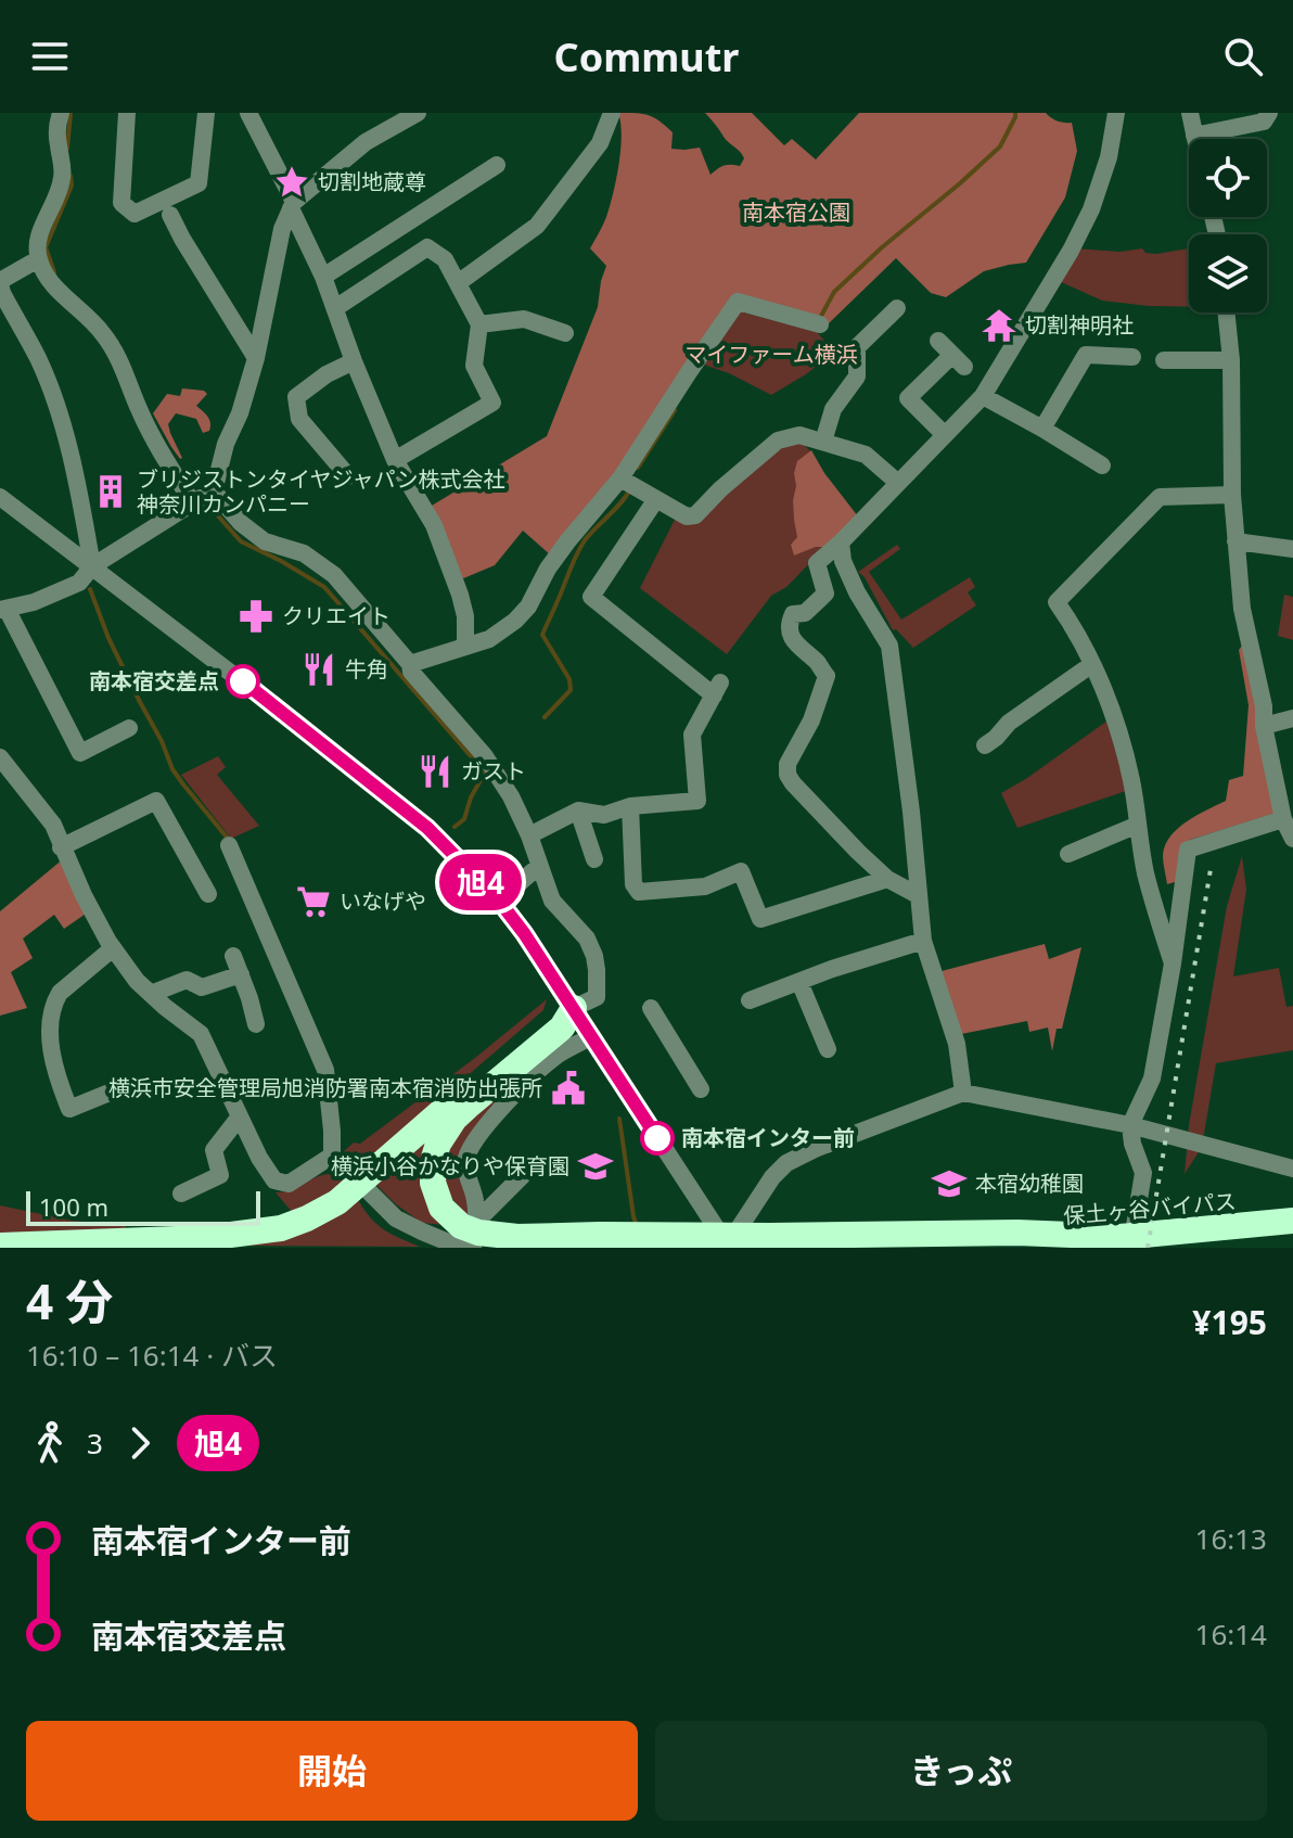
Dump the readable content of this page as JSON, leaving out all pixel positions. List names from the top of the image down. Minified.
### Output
{"streets":{"highway":["保土ヶ谷バイパス"]},"parks":["南本宿公園","マイファーム横浜"],"places":{"place":["切割地蔵尊"],"temple":["切割神明社"],"building":["ブリジストンタイヤジャパン株式会社 神奈川カンパニー"],"pharmacy":["クリエイト"],"restaurant":["牛角","ガスト"],"other":["南本宿交差点","南本宿インター前"],"supermarket":["いなげや"],"public building":["横浜市安全管理局旭消防署南本宿消防出張所"],"school or university":["横浜小谷かなりや保育園","本宿幼稚園"]},"lines":["bus line 旭4"],"scale_bar":"100 m","page":{"header":"Commutr","on_map":"旭4","scale":"100 m","heading":["4 分","16:10 – 16:14 · バス","¥195"],"legs":["3","旭4"],"list":[{"name":"南本宿インター前","value":"16:13"},{"name":"南本宿交差点","value":"16:14"}],"buttons":["開始","きっぷ"]}}
